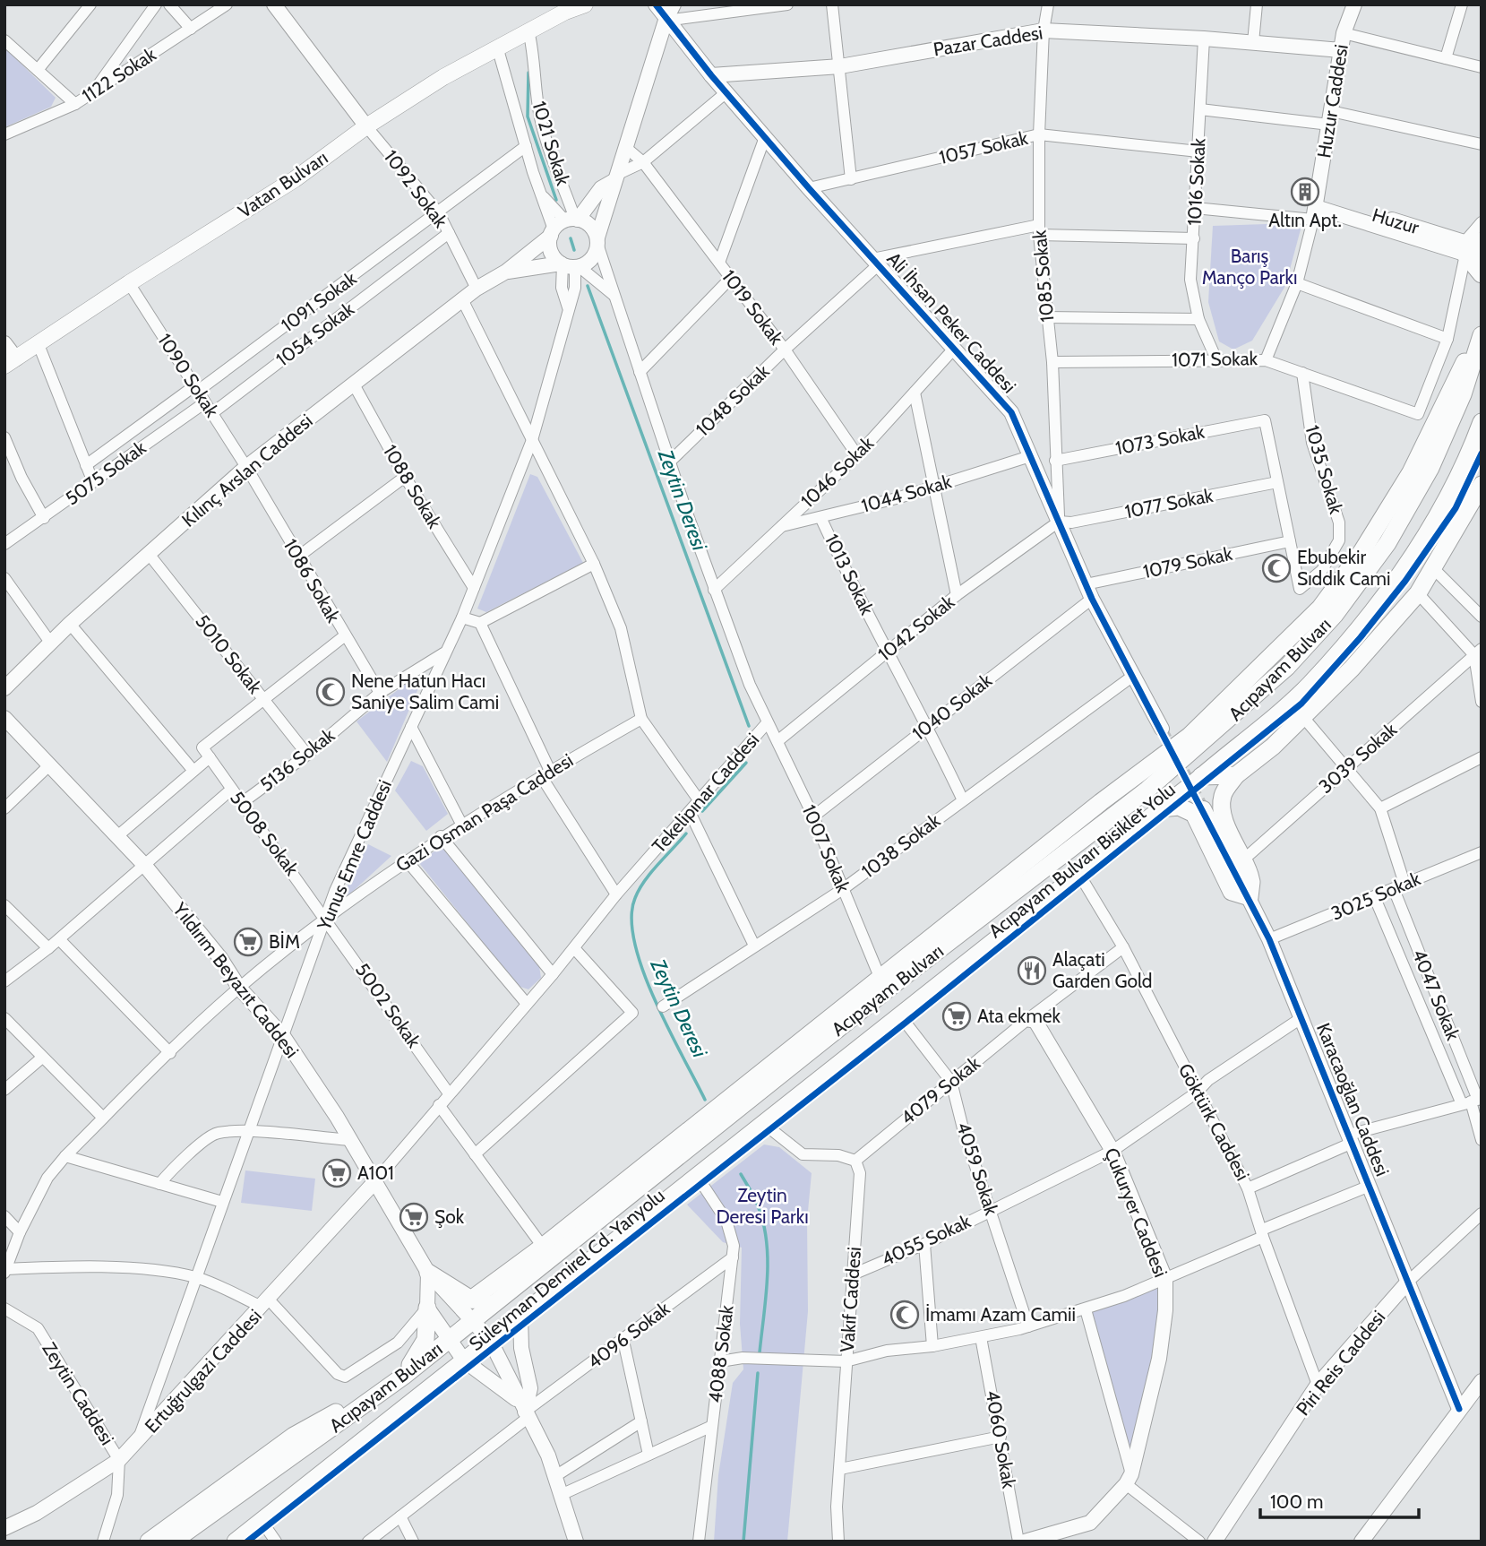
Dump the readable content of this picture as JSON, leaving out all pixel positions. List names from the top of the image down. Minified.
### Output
{"streets":{"main road":["Vatan Bulvarı","Acıpayam Bulvarı"],"street":["Pazar Caddesi","1122 Sokak","Huzur Caddesi","1021 Sokak","1057 Sokak","1016 Sokak","1092 Sokak","Huzur","1085 Sokak","1091 Sokak","1019 Sokak","Ali İhsan Peker Caddesi","1054 Sokak","1071 Sokak","1090 Sokak","1048 Sokak","1073 Sokak","1035 Sokak","Kılınç Arslan Caddesi","1046 Sokak","5075 Sokak","1088 Sokak","1044 Sokak","1077 Sokak","1079 Sokak","1013 Sokak","1086 Sokak","1042 Sokak","5010 Sokak","1040 Sokak","3039 Sokak","5136 Sokak","Tekelipınar Caddesi","Gazi Osman Paşa Caddesi","5008 Sokak","1038 Sokak","1007 Sokak","Yunus Emre Caddesi","3025 Sokak","Yıldırım Beyazıt Caddesi","4047 Sokak","5002 Sokak","4079 Sokak","Karacaoğlan Caddesi","Göktürk Caddesi","4059 Sokak","Çukuryer Caddesi","4055 Sokak","Vakıf Caddesi","4096 Sokak","4088 Sokak","Piri Reis Caddesi","Ertuğrulgazi Caddesi","Zeytin Caddesi","4060 Sokak"],"cycle path":["Acıpayam Bulvarı Bisiklet Yolu"]},"crossings":[["Pazar Caddesi","Huzur Caddesi"],["Pazar Caddesi","1016 Sokak"],["Pazar Caddesi","1085 Sokak"],["Pazar Caddesi","Ali İhsan Peker Caddesi"],["Huzur Caddesi","Huzur"],["Huzur Caddesi","1071 Sokak"],["1021 Sokak","Vatan Bulvarı"],["1021 Sokak","Kılınç Arslan Caddesi"],["1021 Sokak","Tekelipınar Caddesi"],["1021 Sokak","Yunus Emre Caddesi"],["1057 Sokak","1016 Sokak"],["1057 Sokak","1085 Sokak"],["1057 Sokak","Ali İhsan Peker Caddesi"],["1016 Sokak","1071 Sokak"],["Vatan Bulvarı","1092 Sokak"],["Vatan Bulvarı","1090 Sokak"],["1092 Sokak","1091 Sokak"],["1092 Sokak","1054 Sokak"],["1092 Sokak","Kılınç Arslan Caddesi"],["Huzur","1071 Sokak"],["1085 Sokak","Ali İhsan Peker Caddesi"],["1085 Sokak","1071 Sokak"],["1085 Sokak","1073 Sokak"],["1085 Sokak","1077 Sokak"],["1085 Sokak","1042 Sokak"],["1091 Sokak","1090 Sokak"],["1019 Sokak","1048 Sokak"],["1019 Sokak","1046 Sokak"],["Ali İhsan Peker Caddesi","1048 Sokak"],["Ali İhsan Peker Caddesi","1046 Sokak"],["Ali İhsan Peker Caddesi","1044 Sokak"],["Ali İhsan Peker Caddesi","1077 Sokak"],["Ali İhsan Peker Caddesi","1079 Sokak"],["Ali İhsan Peker Caddesi","1042 Sokak"],["Ali İhsan Peker Caddesi","1040 Sokak"],["Ali İhsan Peker Caddesi","1038 Sokak"],["1054 Sokak","1090 Sokak"],["1090 Sokak","Kılınç Arslan Caddesi"],["1090 Sokak","5075 Sokak"],["1090 Sokak","1086 Sokak"],["1048 Sokak","Tekelipınar Caddesi"],["1073 Sokak","1077 Sokak"],["1035 Sokak","1079 Sokak"],["Kılınç Arslan Caddesi","1088 Sokak"],["Kılınç Arslan Caddesi","1086 Sokak"],["Kılınç Arslan Caddesi","5010 Sokak"],["Kılınç Arslan Caddesi","Tekelipınar Caddesi"],["Kılınç Arslan Caddesi","Yunus Emre Caddesi"],["1046 Sokak","1044 Sokak"],["1046 Sokak","Tekelipınar Caddesi"],["1088 Sokak","Yunus Emre Caddesi"],["1044 Sokak","1013 Sokak"],["1077 Sokak","1042 Sokak"],["1013 Sokak","1042 Sokak"],["1013 Sokak","1040 Sokak"],["1013 Sokak","1038 Sokak"],["1086 Sokak","5136 Sokak"],["1042 Sokak","1007 Sokak"],["5010 Sokak","5136 Sokak"],["5010 Sokak","5008 Sokak"],["Acıpayam Bulvarı","Yıldırım Beyazıt Caddesi"],["Acıpayam Bulvarı","Göktürk Caddesi"],["Acıpayam Bulvarı","4088 Sokak"],["1040 Sokak","1007 Sokak"],["5136 Sokak","5008 Sokak"],["5136 Sokak","Yunus Emre Caddesi"],["Tekelipınar Caddesi","1007 Sokak"],["Tekelipınar Caddesi","Yunus Emre Caddesi"],["Tekelipınar Caddesi","Yıldırım Beyazıt Caddesi"],["Tekelipınar Caddesi","5002 Sokak"],["Tekelipınar Caddesi","Ertuğrulgazi Caddesi"],["Gazi Osman Paşa Caddesi","5008 Sokak"],["Gazi Osman Paşa Caddesi","Yunus Emre Caddesi"],["Gazi Osman Paşa Caddesi","Yıldırım Beyazıt Caddesi"],["Gazi Osman Paşa Caddesi","5002 Sokak"],["5008 Sokak","Yunus Emre Caddesi"],["5008 Sokak","5002 Sokak"],["1038 Sokak","1007 Sokak"],["Yunus Emre Caddesi","Yıldırım Beyazıt Caddesi"],["Yunus Emre Caddesi","5002 Sokak"],["Yunus Emre Caddesi","Ertuğrulgazi Caddesi"],["3025 Sokak","4047 Sokak"],["3025 Sokak","Karacaoğlan Caddesi"],["Yıldırım Beyazıt Caddesi","4096 Sokak"],["Yıldırım Beyazıt Caddesi","Ertuğrulgazi Caddesi"],["4079 Sokak","Göktürk Caddesi"],["4079 Sokak","4059 Sokak"],["4079 Sokak","Çukuryer Caddesi"],["4079 Sokak","Vakıf Caddesi"],["Karacaoğlan Caddesi","4055 Sokak"],["Karacaoğlan Caddesi","Piri Reis Caddesi"],["Göktürk Caddesi","4055 Sokak"],["Göktürk Caddesi","Piri Reis Caddesi"],["4059 Sokak","4055 Sokak"],["Çukuryer Caddesi","4055 Sokak"],["4055 Sokak","Vakıf Caddesi"],["4096 Sokak","4088 Sokak"],["Ertuğrulgazi Caddesi","Zeytin Caddesi"]],"water":["Zeytin Deresi"],"parks":["Barış Manço Parkı","Zeytin Deresi Parkı"],"places":{"building":["Altın Apt."],"mosque":["Ebubekir Sıddık Cami","Nene Hatun Hacı Saniye Salim Cami","İmamı Azam Camii"],"supermarket":["BİM","Ata ekmek","A101","Şok"],"restaurant":["Alaçati Garden Gold"]},"scale_bar":"100 m"}
